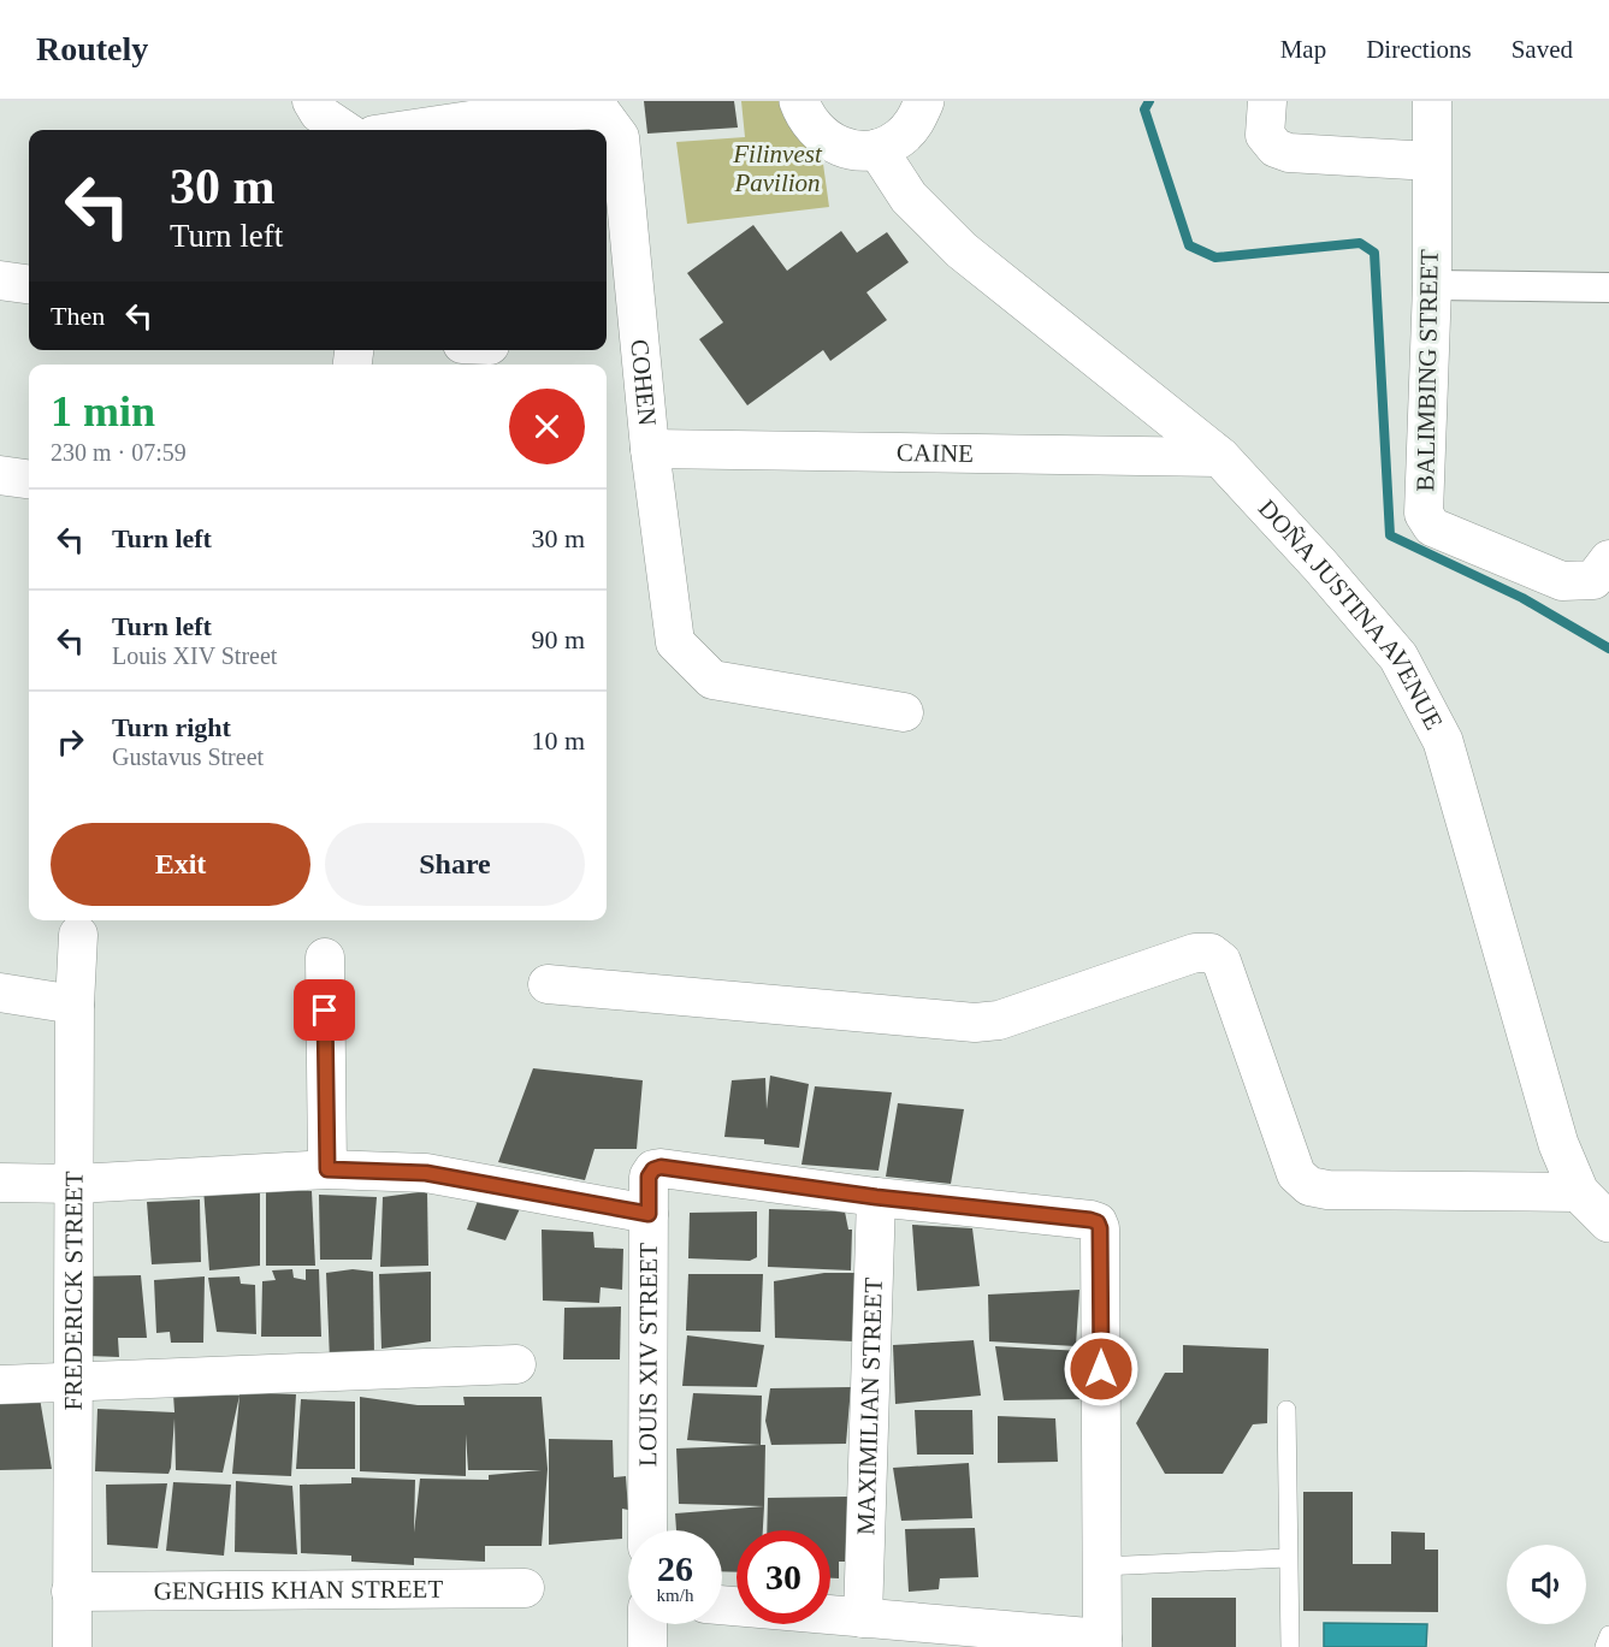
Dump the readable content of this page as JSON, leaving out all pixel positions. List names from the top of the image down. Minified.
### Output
{"streets":{"street":["BALIMBING STREET","COHEN","CAINE","DOÑA JUSTINA AVENUE","FREDERICK STREET","LOUIS XIV STREET","MAXIMILIAN STREET","GENGHIS KHAN STREET"]},"crossings":[["COHEN","CAINE"],["CAINE","DOÑA JUSTINA AVENUE"],["FREDERICK STREET","GENGHIS KHAN STREET"],["LOUIS XIV STREET","MAXIMILIAN STREET"]],"parks":["Filinvest Pavilion"],"page":{"header":"Routely","nav":["Map","Directions","Saved"],"turn":["30 m","Turn left"],"then":"Then","heading":["1 min","230 m · 07:59"],"list":[{"name":"Turn left","value":"30 m"},{"name":"Turn left","note":"Louis XIV Street","value":"90 m"},{"name":"Turn right","note":"Gustavus Street","value":"10 m"}],"buttons":["Exit","Share"],"speed":"26 km/h","limit":"30"}}
